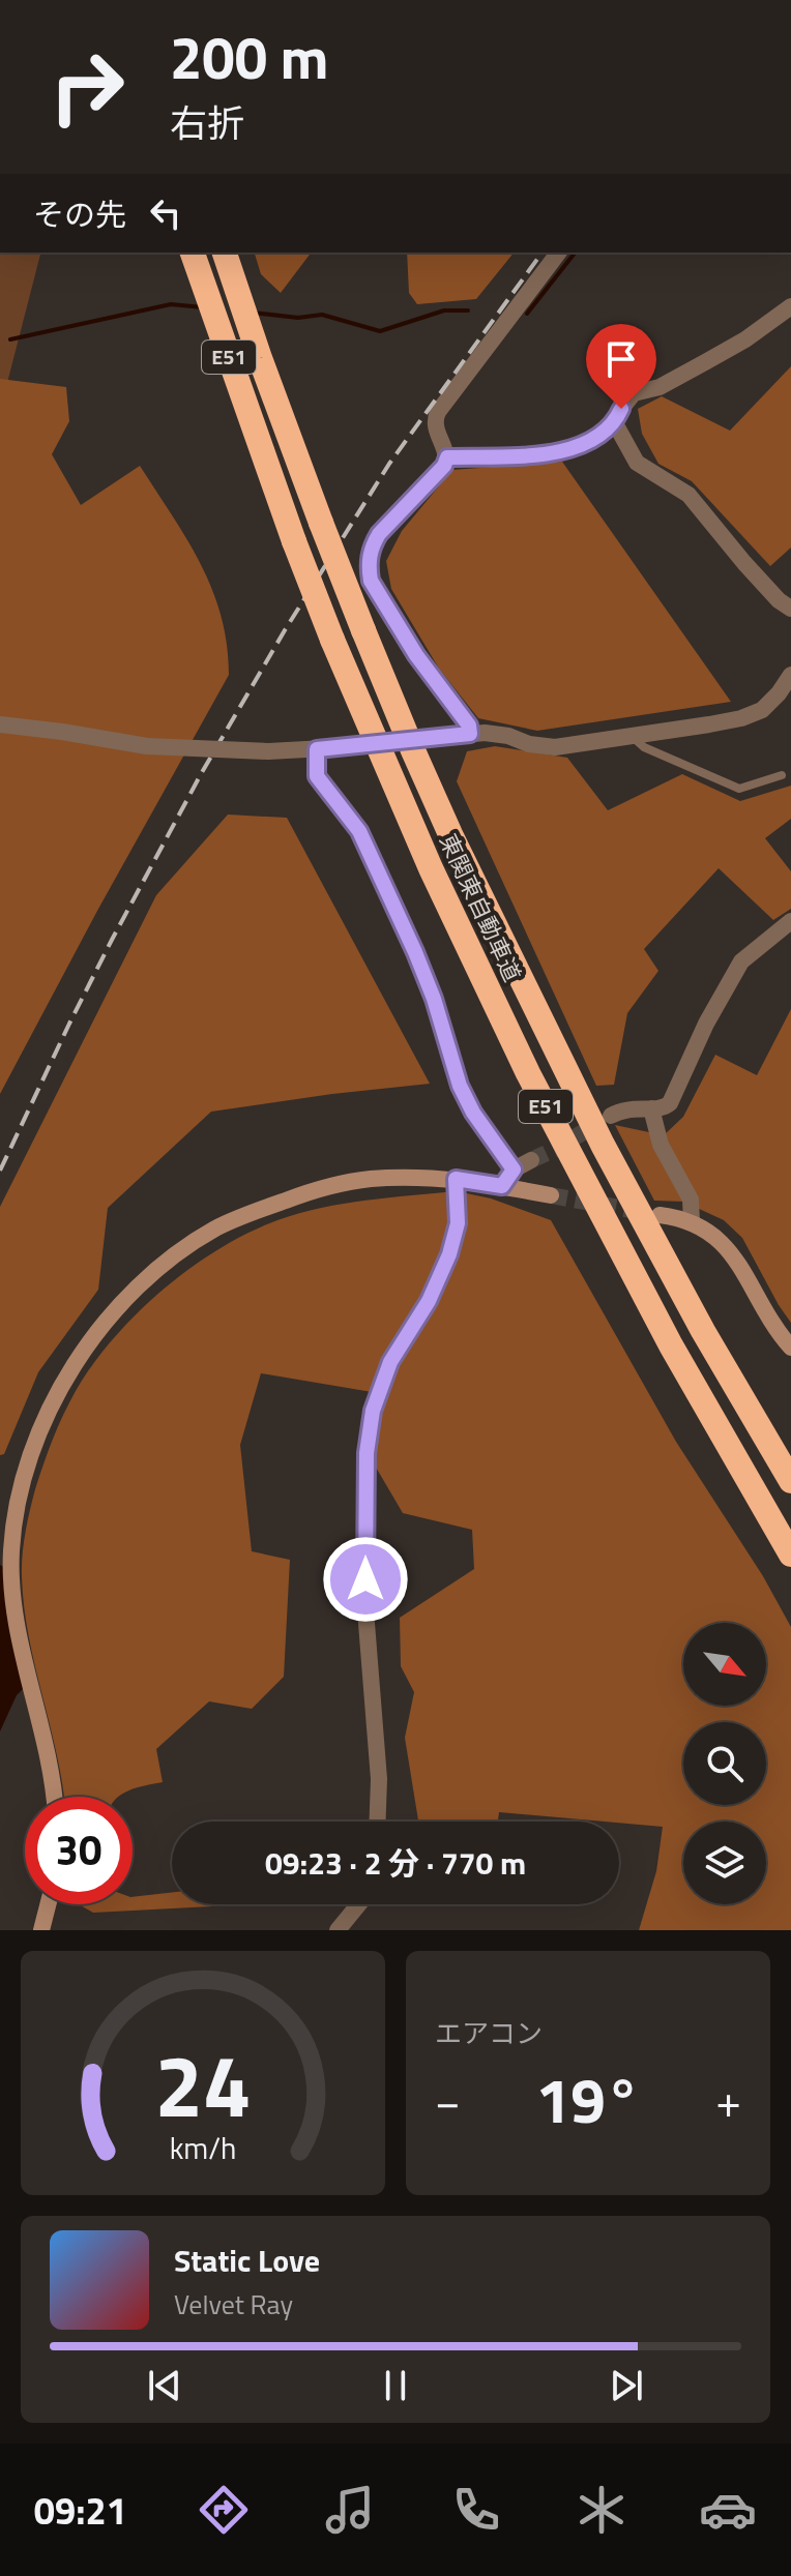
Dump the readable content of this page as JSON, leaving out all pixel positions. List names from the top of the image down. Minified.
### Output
{"streets":{"highway":["E51","東関東自動車道"]},"north":"bottom right","page":{"turn":["200 m","右折"],"then":"その先","limit":"30","trip":"09:23 · 2 分 · 770 m","tile":"エアコン","heat":["−","19°","+"],"song":["Static Love","Velvet Ray"],"tabs":"09:21","gauge":["24","km/h"]}}
